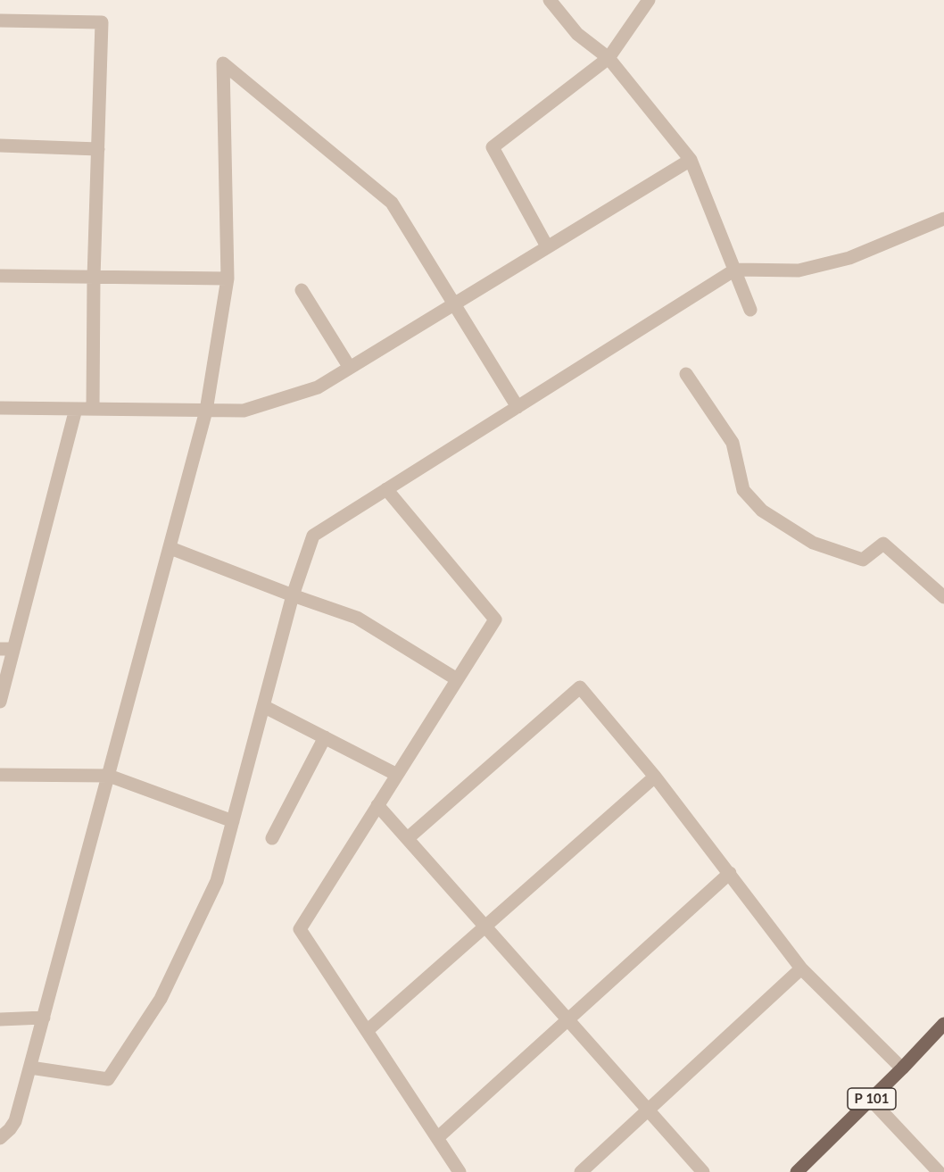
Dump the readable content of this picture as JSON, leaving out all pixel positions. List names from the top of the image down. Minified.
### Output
{"streets":{"main road":["P 101"]}}
